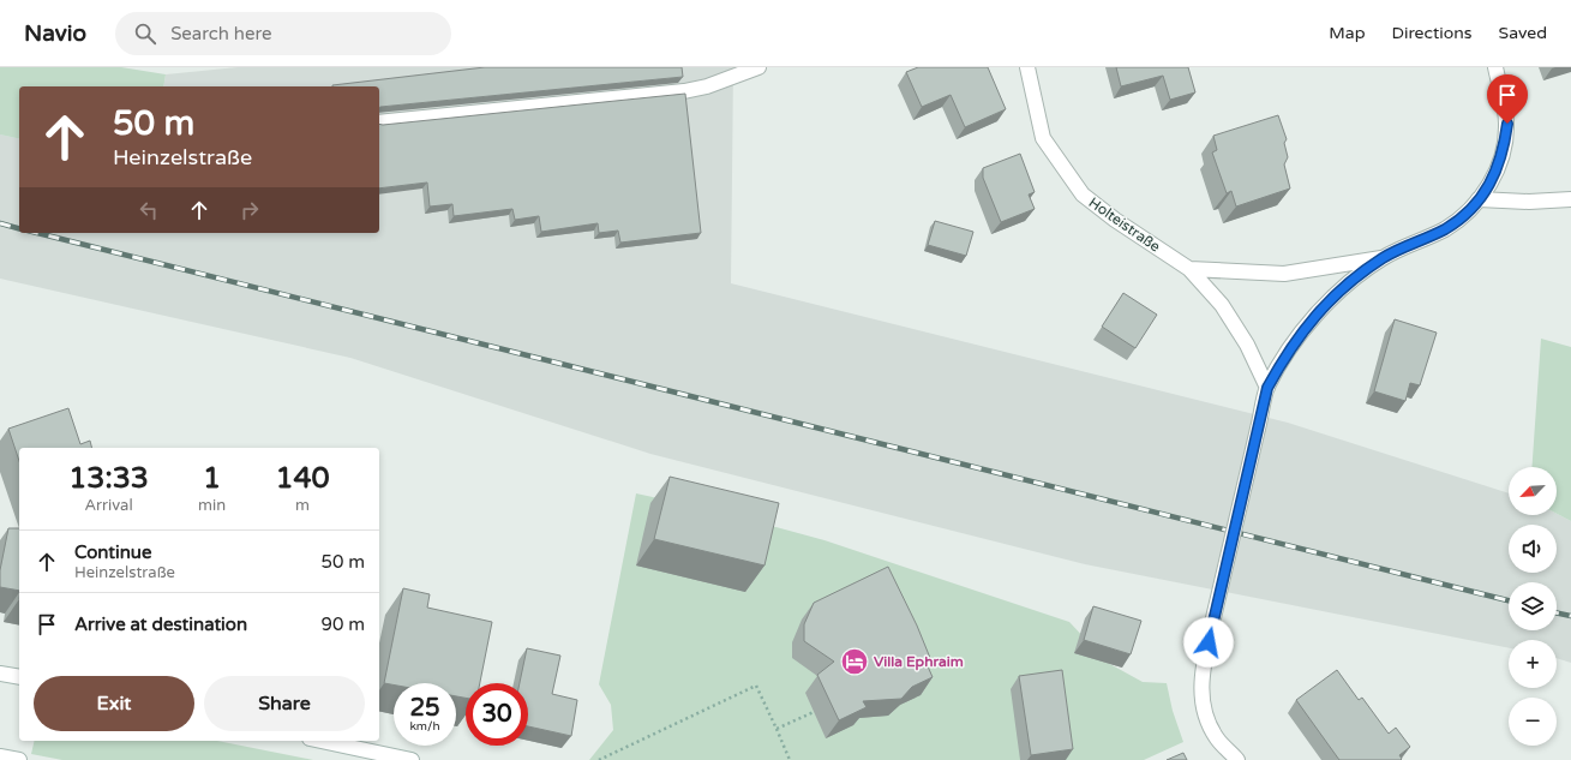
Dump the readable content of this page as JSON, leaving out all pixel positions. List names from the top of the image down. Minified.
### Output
{"streets":{"street":["Holteistraße"]},"places":{"hotel":["Villa Ephraim"]},"north":"bottom left","page":{"header":"Navio","search":"Search here","nav":["Map","Directions","Saved"],"turn":["50 m","Heinzelstraße"],"eta":["13:33","Arrival","1","min","140","m"],"map_buttons":["+","−"],"list":[{"name":"Continue","note":"Heinzelstraße","value":"50 m"},{"name":"Arrive at destination","value":"90 m"}],"buttons":["Exit","Share"],"speed":"25 km/h","limit":"30"}}
